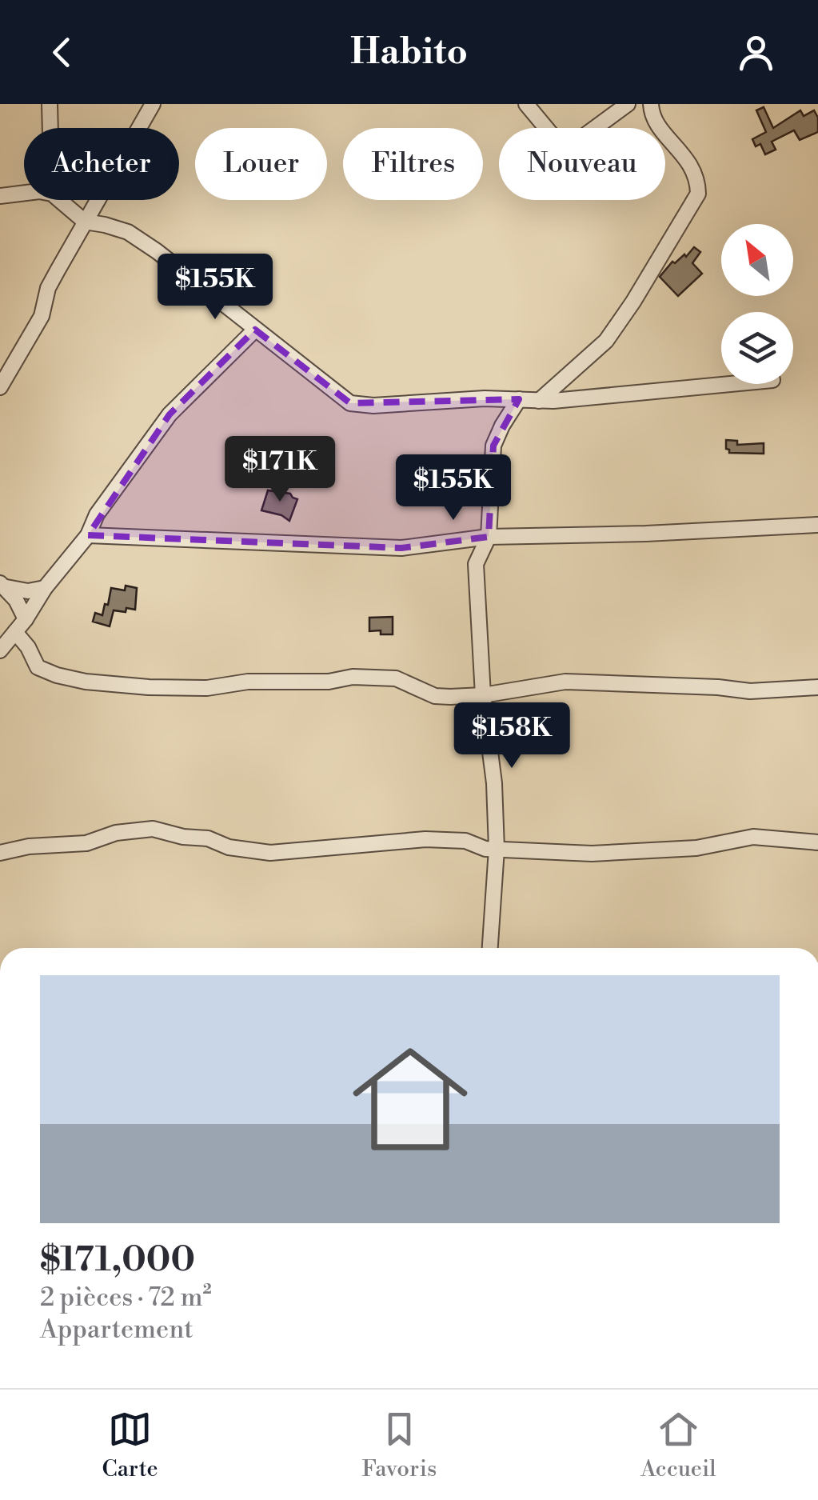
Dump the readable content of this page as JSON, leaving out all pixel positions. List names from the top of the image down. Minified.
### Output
{"north":"top left","page":{"header":"Habito","chip":["Acheter","Louer","Filtres","Nouveau"],"price":["$155K","$171K","$155K","$158K"],"list":[{"name":"$171,000","note":"2 pièces · 72 m² · Appartement"}],"tabs":["Carte","Favoris","Accueil"]}}
